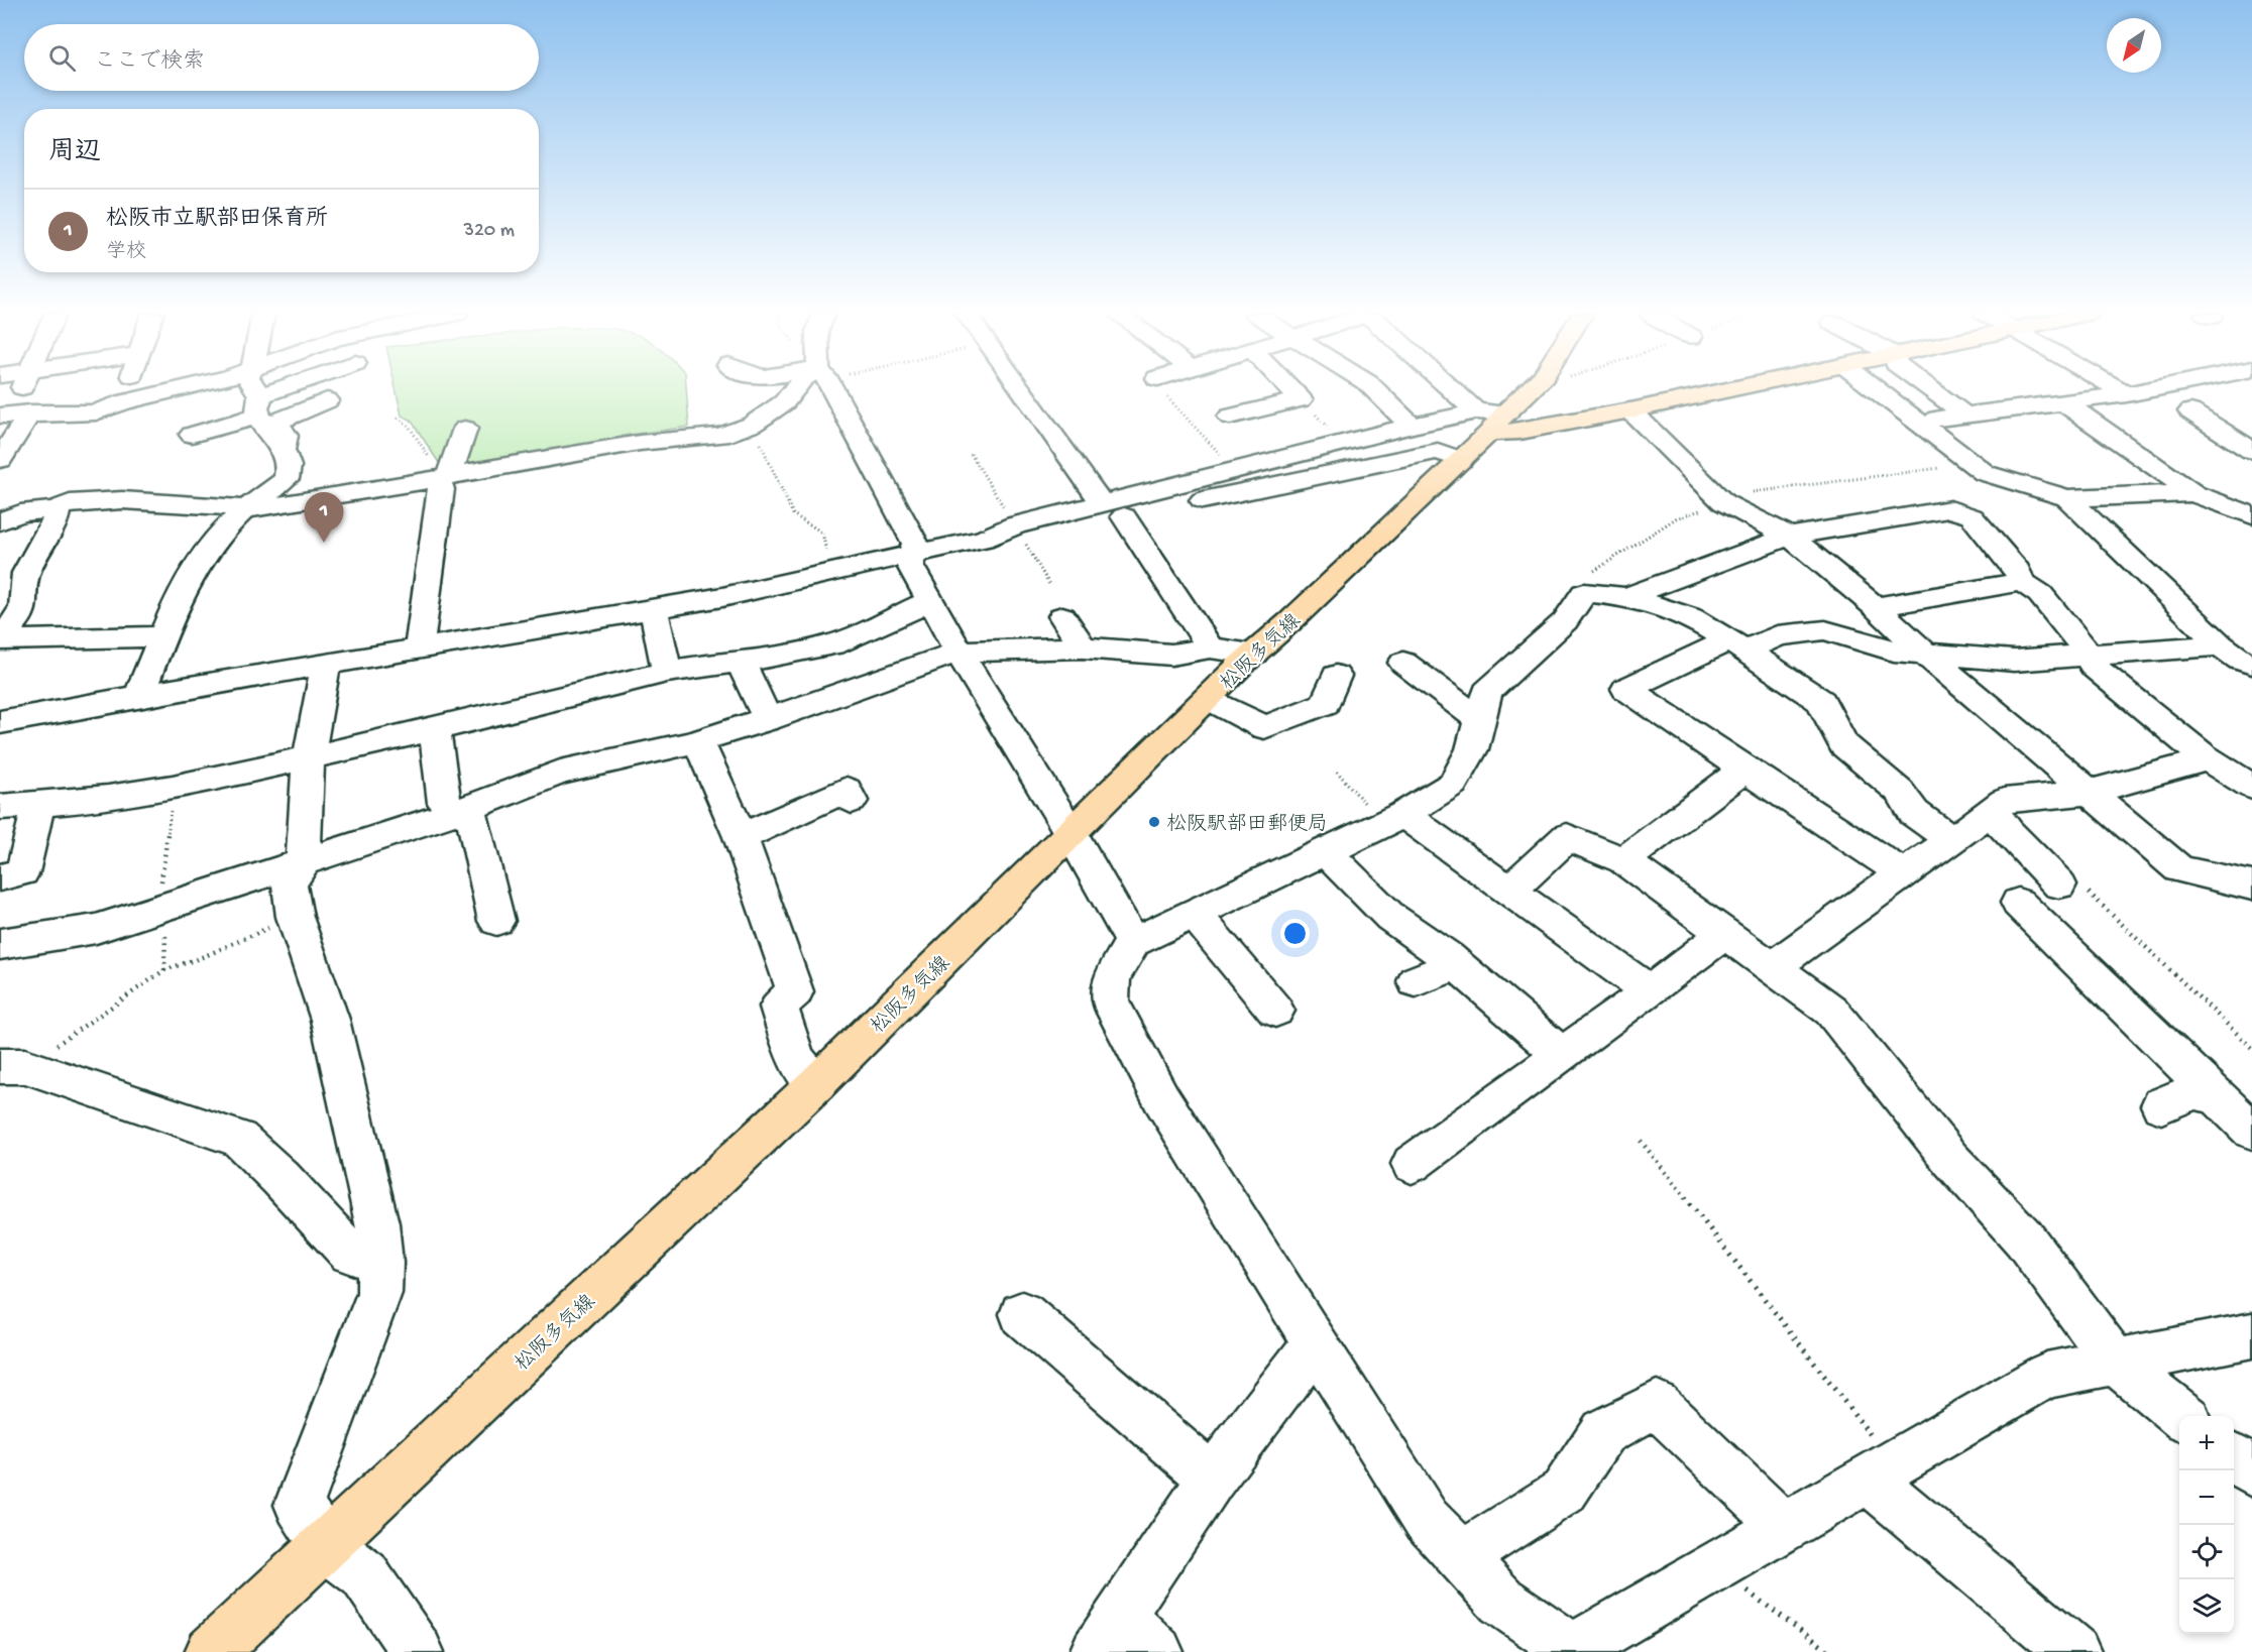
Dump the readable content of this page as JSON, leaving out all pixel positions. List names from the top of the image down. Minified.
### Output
{"streets":{"main road":["松阪多気線"]},"places":["松阪駅部田郵便局"],"north":"bottom left","page":{"search":"ここで検索","heading":"周辺","list":[{"mark":"1","name":"松阪市立駅部田保育所","note":"学校","value":"320 m"}],"pins":"1","map_buttons":["+","−"]}}
